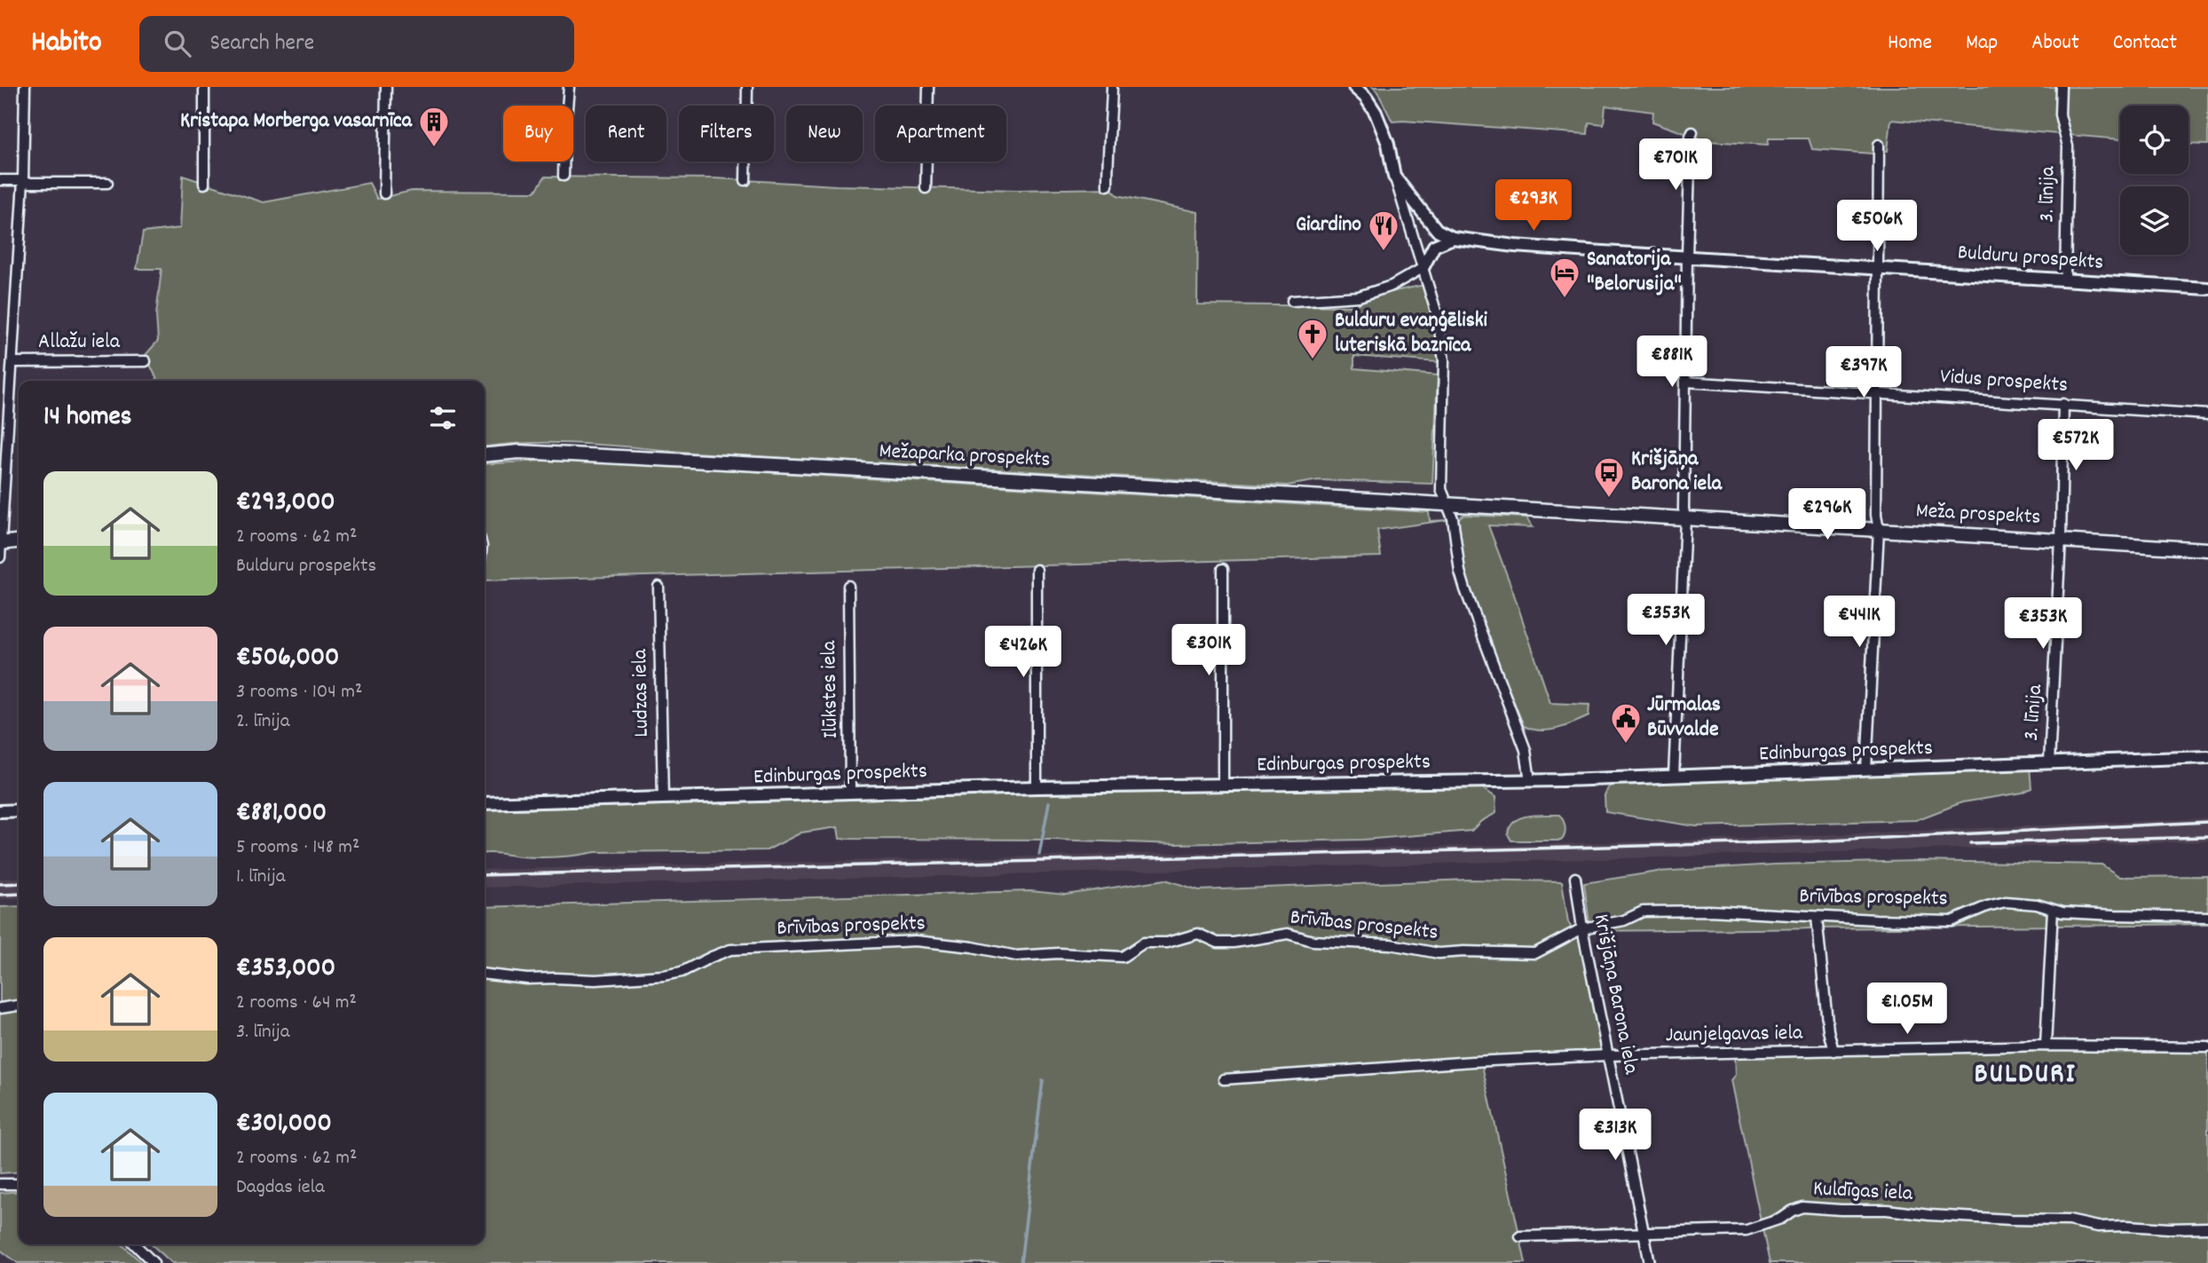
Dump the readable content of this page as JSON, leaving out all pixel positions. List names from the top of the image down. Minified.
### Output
{"streets":{"main road":["Mežaparka prospekts","Meža prospekts"],"street":["3. līnija","Bulduru prospekts","Allažu iela","Vidus prospekts","Ilūkstes iela","Ludzas iela","Edinburgas prospekts","Brīvības prospekts","Krišjāņa Barona iela","Jaunjelgavas iela","Kuldīgas iela"]},"crossings":[["3. līnija","Bulduru prospekts"],["3. līnija","Vidus prospekts"],["3. līnija","Meža prospekts"],["3. līnija","Edinburgas prospekts"],["Mežaparka prospekts","Meža prospekts"],["Ilūkstes iela","Edinburgas prospekts"],["Ludzas iela","Edinburgas prospekts"],["Brīvības prospekts","Krišjāņa Barona iela"],["Krišjāņa Barona iela","Jaunjelgavas iela"],["Krišjāņa Barona iela","Kuldīgas iela"]],"districts":["BULDURI"],"places":{"building":["Kristapa Morberga vasarnīca"],"restaurant":["Giardino"],"hotel":["Sanatorija \"Belorusija\""],"church":["Bulduru evaņģēliski luteriskā baznīca"],"bus stop":["Krišjāņa Barona iela"],"public building":["Jūrmalas Būvvalde"]},"page":{"header":"Habito","search":"Search here","nav":["Home","Map","About","Contact"],"chip":["Buy","Rent","Filters","New","Apartment"],"price":["€701K","€293K","€506K","€881K","€397K","€572K","€296K","€353K","€441K","€353K","€301K","€426K","€1.05M","€313K"],"heading":"14 homes","list":[{"name":"€293,000","note":"2 rooms · 62 m² · Bulduru prospekts"},{"name":"€506,000","note":"3 rooms · 104 m² · 2. līnija"},{"name":"€881,000","note":"5 rooms · 148 m² · 1. līnija"},{"name":"€353,000","note":"2 rooms · 64 m² · 3. līnija"},{"name":"€301,000","note":"2 rooms · 62 m² · Dagdas iela"}]}}
